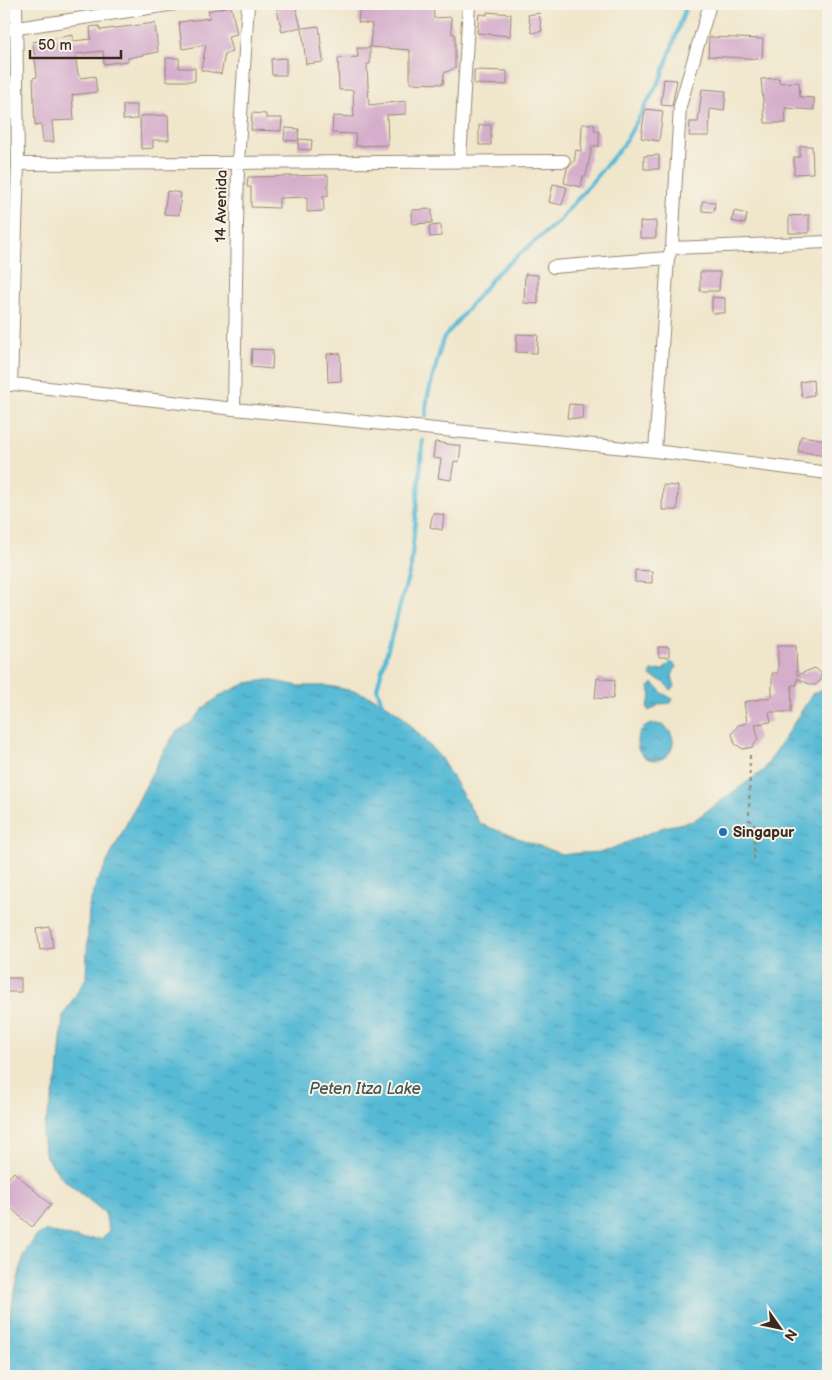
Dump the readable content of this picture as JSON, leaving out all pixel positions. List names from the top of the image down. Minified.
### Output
{"streets":{"street":["14 Avenida"]},"water":["Peten Itza Lake"],"places":["Singapur"],"scale_bar":"50 m","north":"bottom right"}
